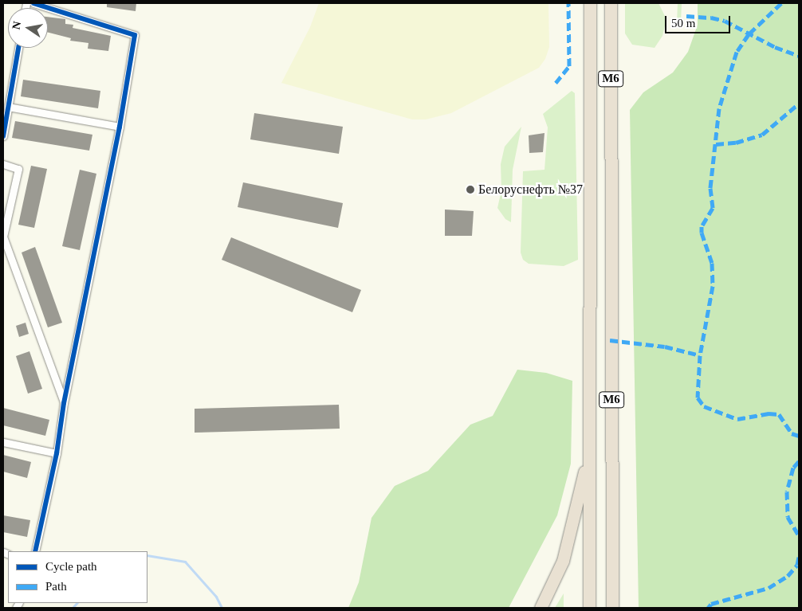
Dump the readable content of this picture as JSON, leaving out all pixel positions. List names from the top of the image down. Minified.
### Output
{"streets":{"highway":["М6"]},"places":["Белоруснефть №37"],"legend":["Cycle path","Path"],"scale_bar":"50 m","north":"left"}
